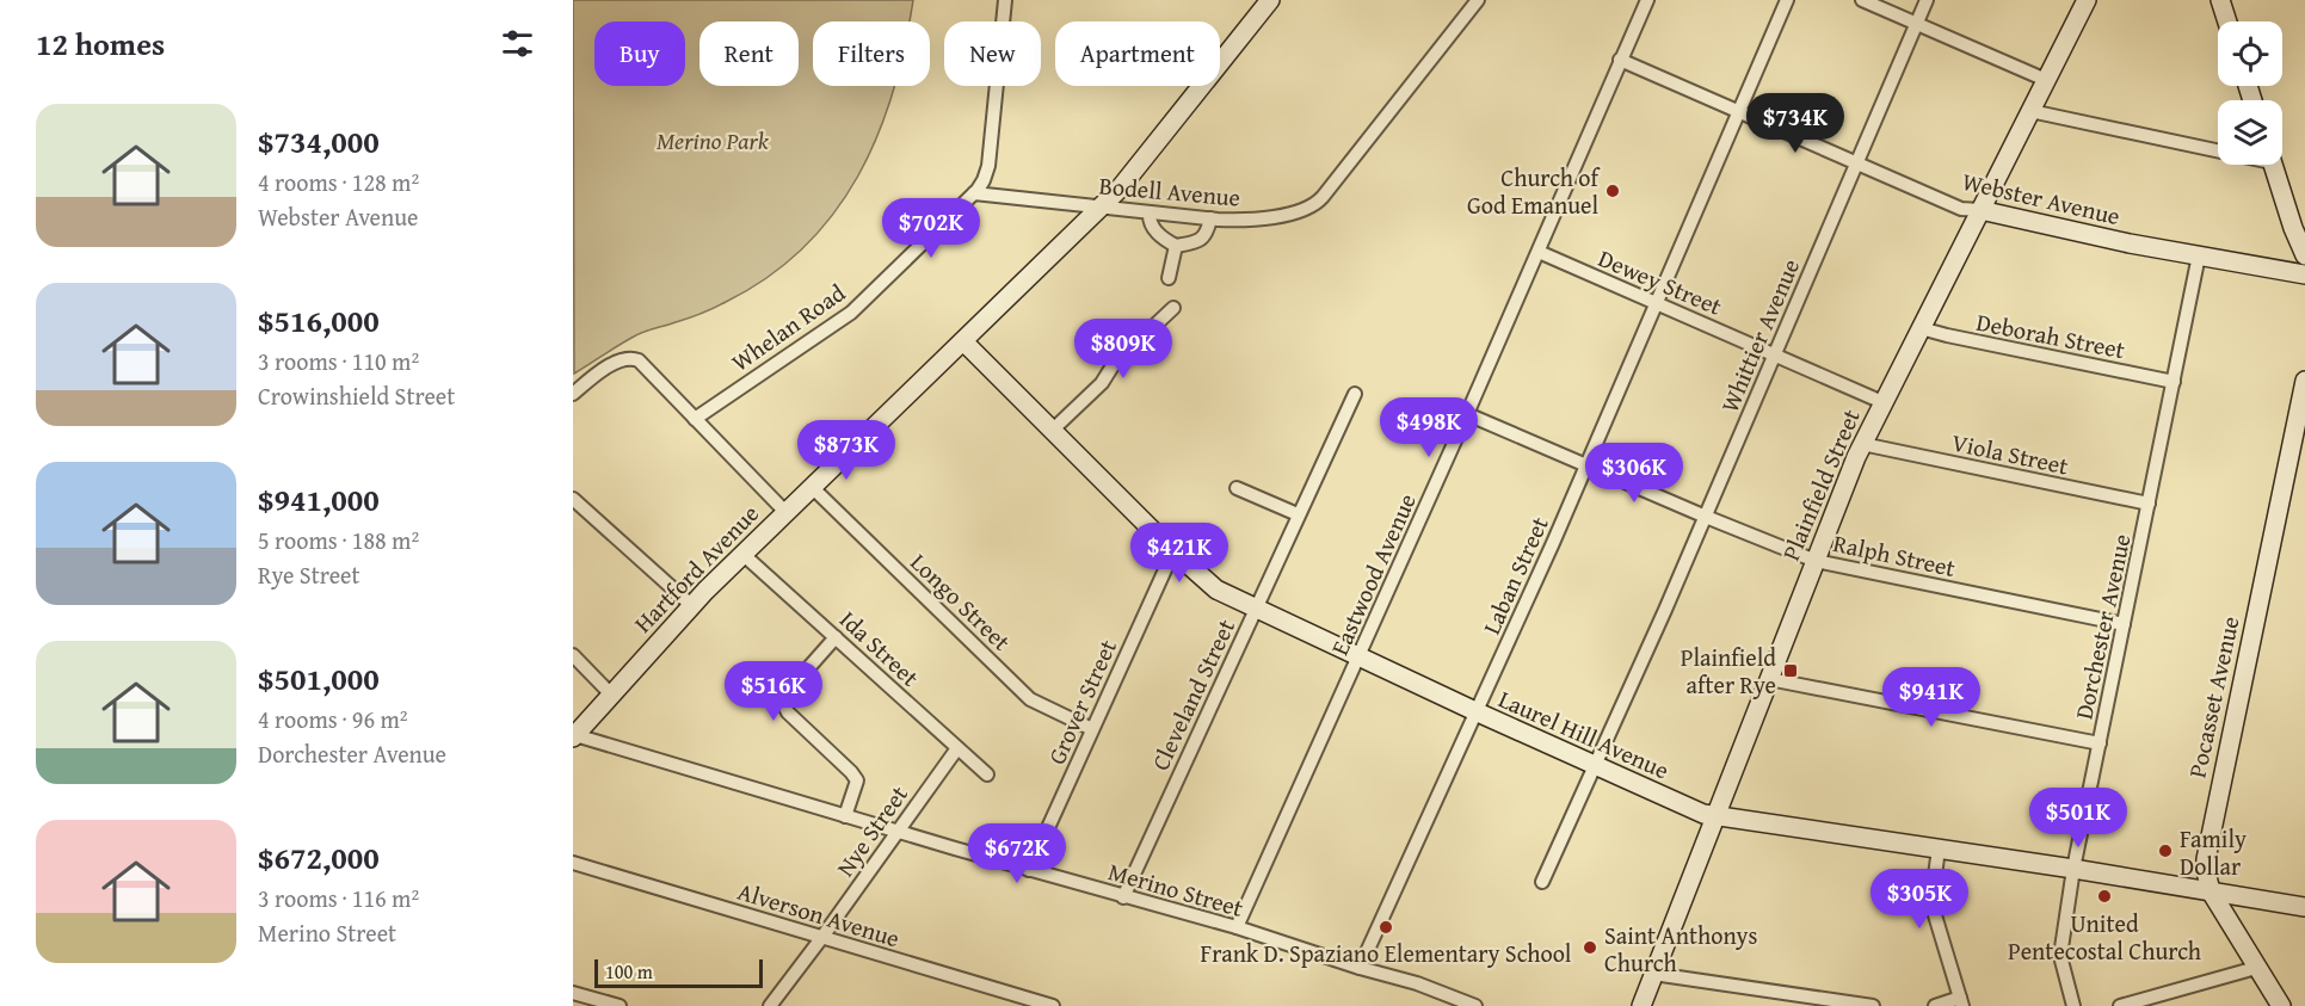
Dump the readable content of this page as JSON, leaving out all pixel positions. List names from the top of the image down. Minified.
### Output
{"streets":{"main road":["Webster Avenue","Plainfield Street","Hartford Avenue","Pocasset Avenue","Laurel Hill Avenue"],"street":["Bodell Avenue","Dewey Street","Whelan Road","Whittier Avenue","Deborah Street","Viola Street","Ralph Street","Eastwood Avenue","Laban Street","Longo Street","Dorchester Avenue","Ida Street","Cleveland Street","Grover Street","Nye Street","Merino Street","Alverson Avenue"]},"crossings":[["Bodell Avenue","Whelan Road"],["Bodell Avenue","Hartford Avenue"],["Webster Avenue","Whittier Avenue"],["Webster Avenue","Plainfield Street"],["Webster Avenue","Eastwood Avenue"],["Webster Avenue","Laban Street"],["Webster Avenue","Dorchester Avenue"],["Dewey Street","Whittier Avenue"],["Dewey Street","Plainfield Street"],["Dewey Street","Eastwood Avenue"],["Dewey Street","Laban Street"],["Whittier Avenue","Ralph Street"],["Whittier Avenue","Laurel Hill Avenue"],["Deborah Street","Plainfield Street"],["Deborah Street","Dorchester Avenue"],["Viola Street","Plainfield Street"],["Viola Street","Dorchester Avenue"],["Plainfield Street","Ralph Street"],["Plainfield Street","Laurel Hill Avenue"],["Ralph Street","Eastwood Avenue"],["Ralph Street","Laban Street"],["Ralph Street","Dorchester Avenue"],["Hartford Avenue","Longo Street"],["Hartford Avenue","Ida Street"],["Hartford Avenue","Laurel Hill Avenue"],["Hartford Avenue","Merino Street"],["Eastwood Avenue","Laurel Hill Avenue"],["Eastwood Avenue","Merino Street"],["Laban Street","Laurel Hill Avenue"],["Laban Street","Merino Street"],["Longo Street","Grover Street"],["Dorchester Avenue","Laurel Hill Avenue"],["Ida Street","Nye Street"],["Cleveland Street","Laurel Hill Avenue"],["Cleveland Street","Merino Street"],["Pocasset Avenue","Laurel Hill Avenue"],["Grover Street","Laurel Hill Avenue"],["Grover Street","Merino Street"],["Nye Street","Merino Street"],["Nye Street","Alverson Avenue"]],"parks":["Merino Park"],"places":{"other":["Church of God Emanuel","Family Dollar","United Pentecostal Church","Frank D. Spaziano Elementary School","Saint Anthonys Church"],"transit":["Plainfield after Rye"]},"scale_bar":"100 m","page":{"heading":"12 homes","chip":["Buy","Rent","Filters","New","Apartment"],"list":[{"name":"$734,000","note":"4 rooms · 128 m² · Webster Avenue"},{"name":"$516,000","note":"3 rooms · 110 m² · Crowinshield Street"},{"name":"$941,000","note":"5 rooms · 188 m² · Rye Street"},{"name":"$501,000","note":"4 rooms · 96 m² · Dorchester Avenue"},{"name":"$672,000","note":"3 rooms · 116 m² · Merino Street"}],"price":["$734K","$702K","$809K","$498K","$873K","$306K","$421K","$516K","$941K","$501K","$672K","$305K"],"scale":"100 m"}}
